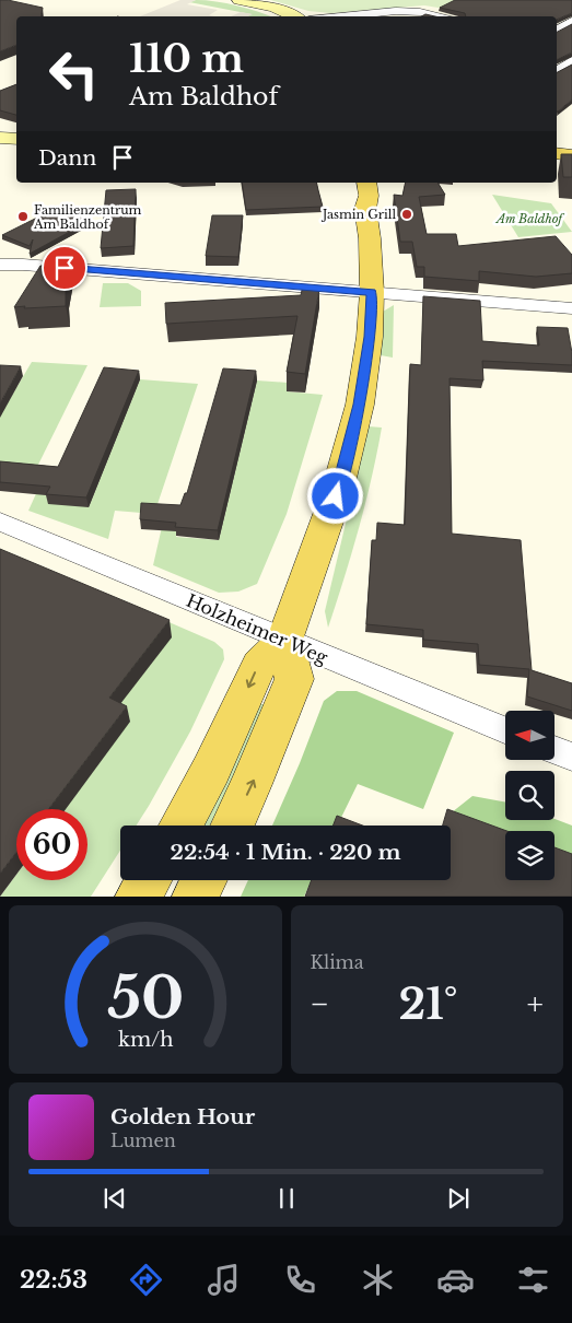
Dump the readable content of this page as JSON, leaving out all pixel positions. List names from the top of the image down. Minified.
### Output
{"streets":{"street":["Holzheimer Weg"]},"parks":["Am Baldhof"],"places":["Jasmin Grill","Familienzentrum Am Baldhof"],"north":"left","page":{"turn":["110 m","Am Baldhof"],"then":"Dann","limit":"60","trip":"22:54 · 1 Min. · 220 m","tile":"Klima","heat":["−","21°","+"],"song":["Golden Hour","Lumen"],"tabs":"22:53","gauge":["50","km/h"]}}
